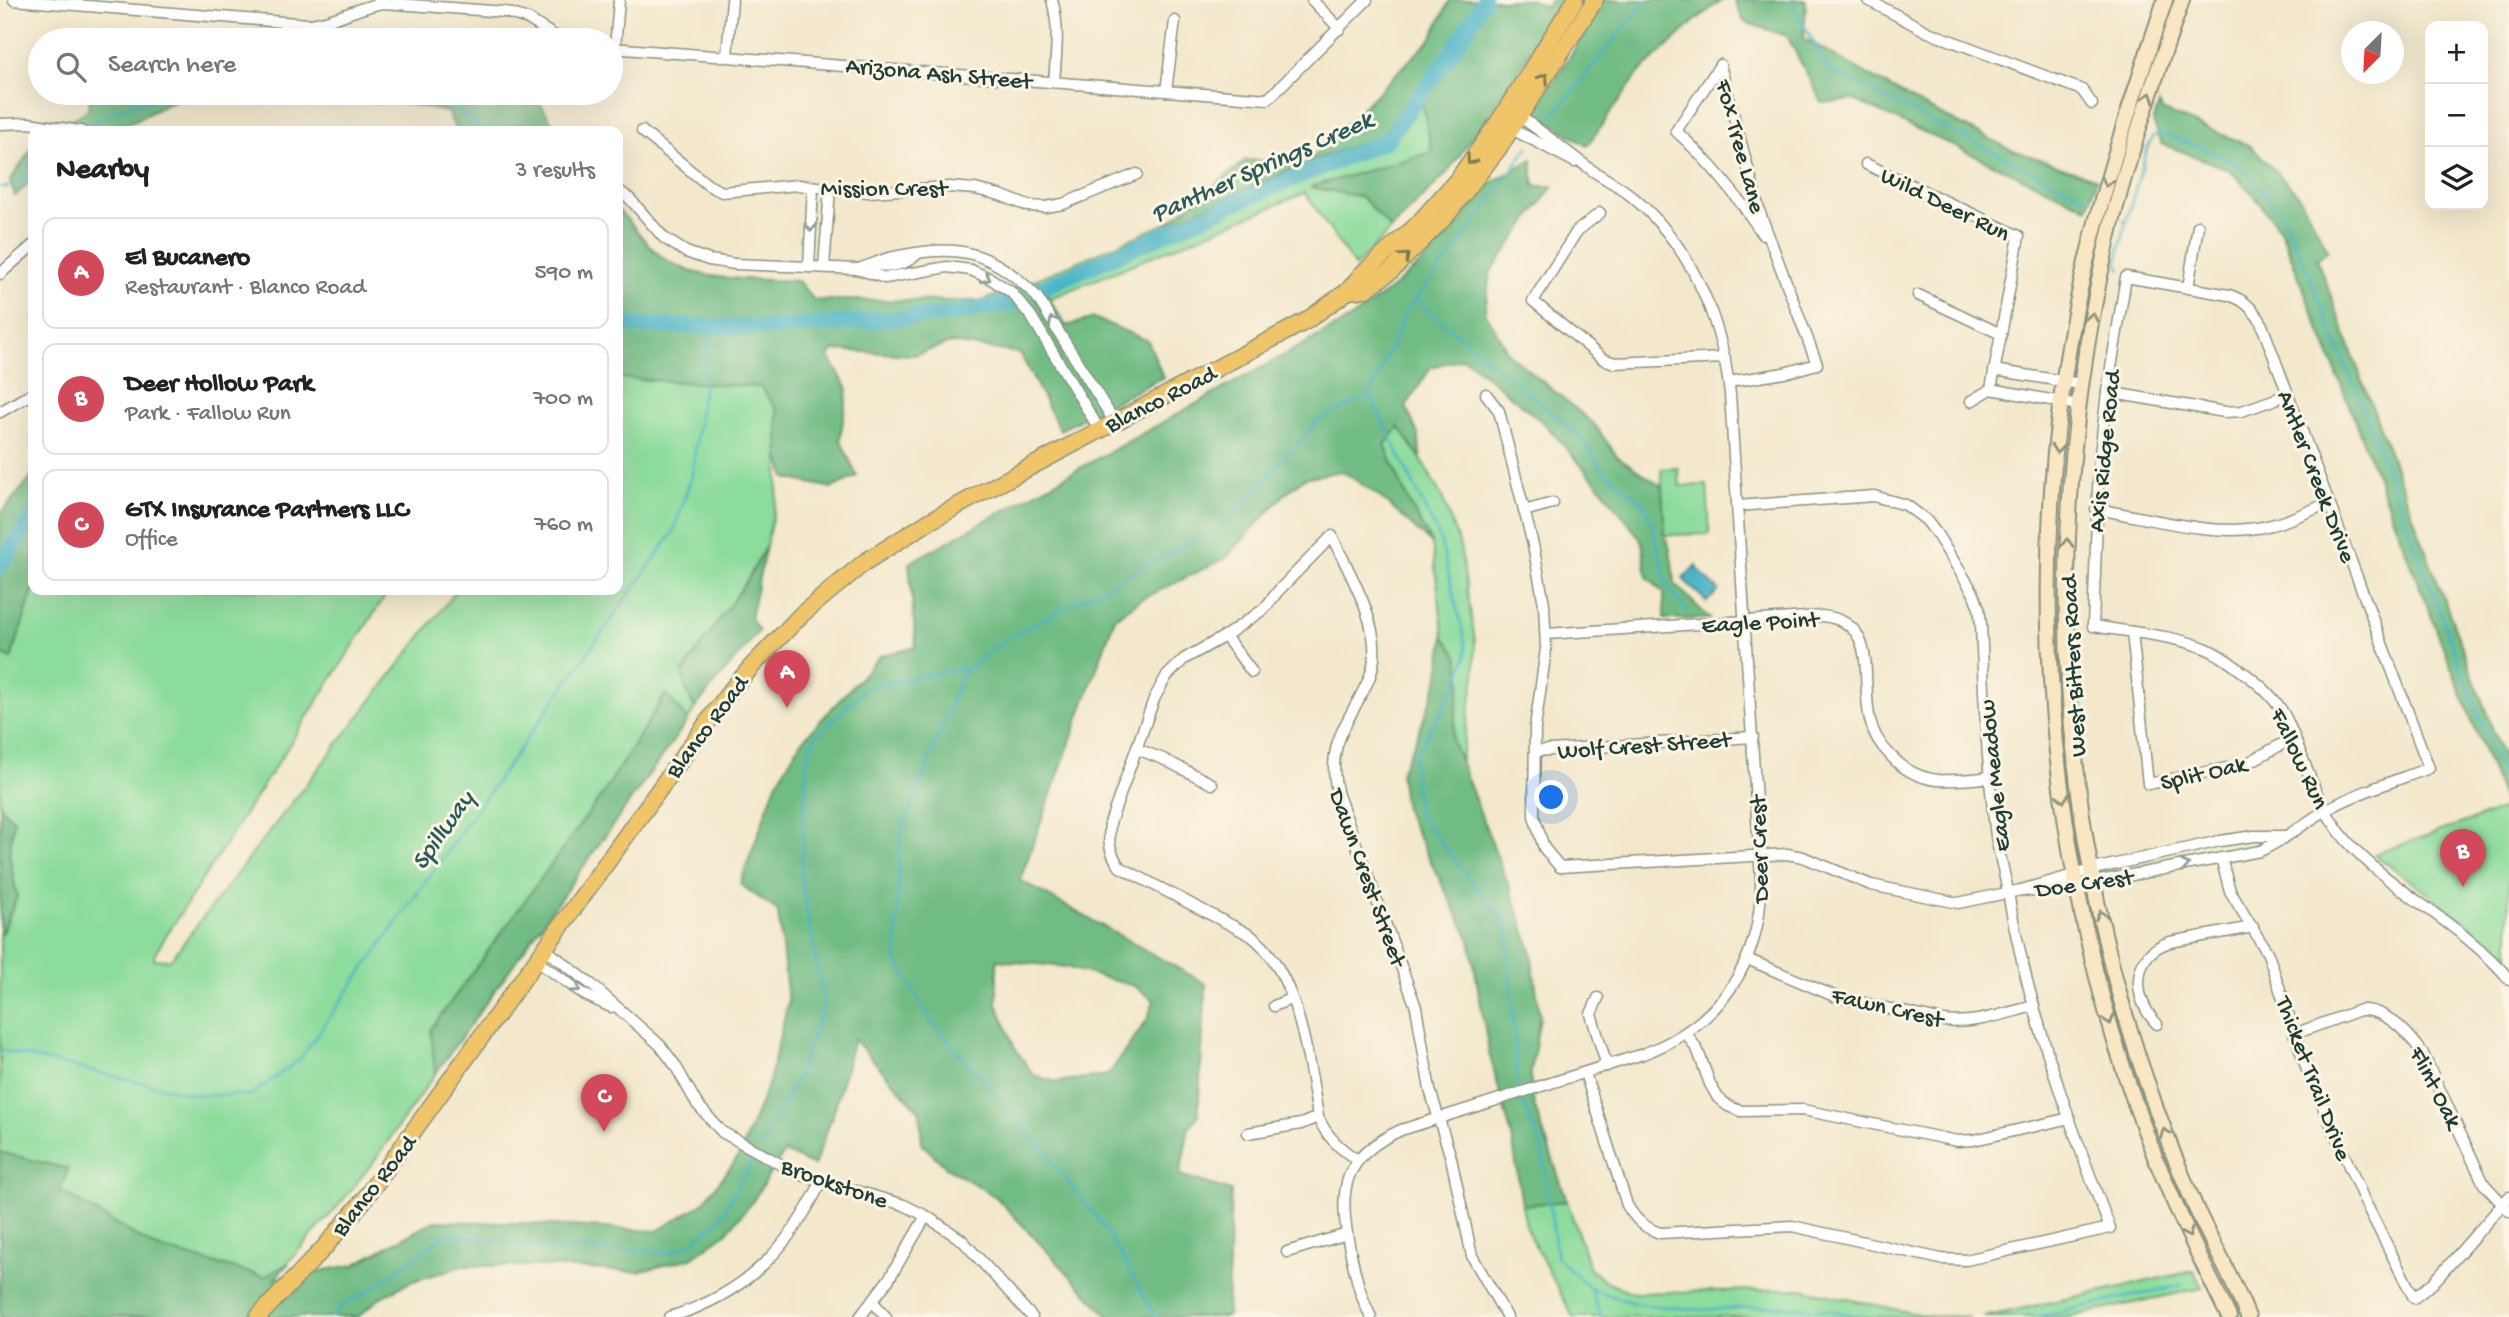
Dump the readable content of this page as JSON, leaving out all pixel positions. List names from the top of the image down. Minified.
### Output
{"streets":{"main road":["Blanco Road","West Bitters Road"],"street":["Arizona Ash Street","Fox Tree Lane","Mission Crest","Wild Deer Run","Axis Ridge Road","Antler Creek Drive","Eagle Point","Wolf Crest Street","Fallow Run","Split Oak","Eagle Meadow","Deer Crest","Dawn Crest Street","Doe Crest","Fawn Crest","Thicket Trail Drive","Flint Oak","Brookstone"]},"crossings":[["Fox Tree Lane","Deer Crest"],["Blanco Road","Deer Crest"],["Blanco Road","Brookstone"],["Axis Ridge Road","Antler Creek Drive"],["Axis Ridge Road","Fallow Run"],["Antler Creek Drive","Doe Crest"],["Eagle Point","Eagle Meadow"],["Eagle Point","Deer Crest"],["West Bitters Road","Doe Crest"],["Wolf Crest Street","Deer Crest"],["Wolf Crest Street","Doe Crest"],["Fallow Run","Split Oak"],["Fallow Run","Doe Crest"],["Eagle Meadow","Deer Crest"],["Eagle Meadow","Doe Crest"],["Eagle Meadow","Fawn Crest"],["Deer Crest","Dawn Crest Street"],["Deer Crest","Doe Crest"],["Deer Crest","Fawn Crest"],["Doe Crest","Thicket Trail Drive"],["Thicket Trail Drive","Flint Oak"]],"water":["Panther Springs Creek","Spillway"],"north":"bottom left","page":{"map_buttons":["+","−"],"search":"Search here","heading":["Nearby","3 results"],"list":[{"mark":"A","name":"El Bucanero","note":"Restaurant · Blanco Road","value":"590 m"},{"mark":"B","name":"Deer Hollow Park","note":"Park · Fallow Run","value":"700 m"},{"mark":"C","name":"GTX Insurance Partners LLC","note":"Office","value":"760 m"}],"pins":["A","B","C"]}}
